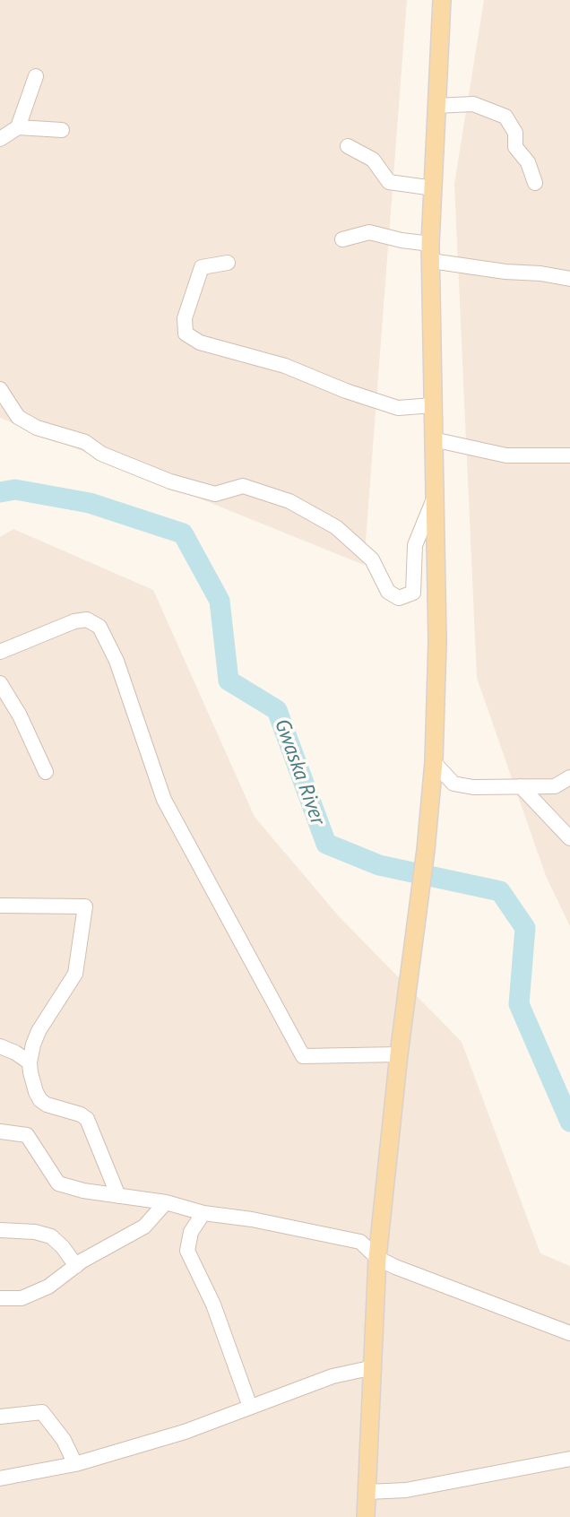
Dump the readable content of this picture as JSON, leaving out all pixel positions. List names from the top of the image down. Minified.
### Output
{"water":["Gwaska River"]}
